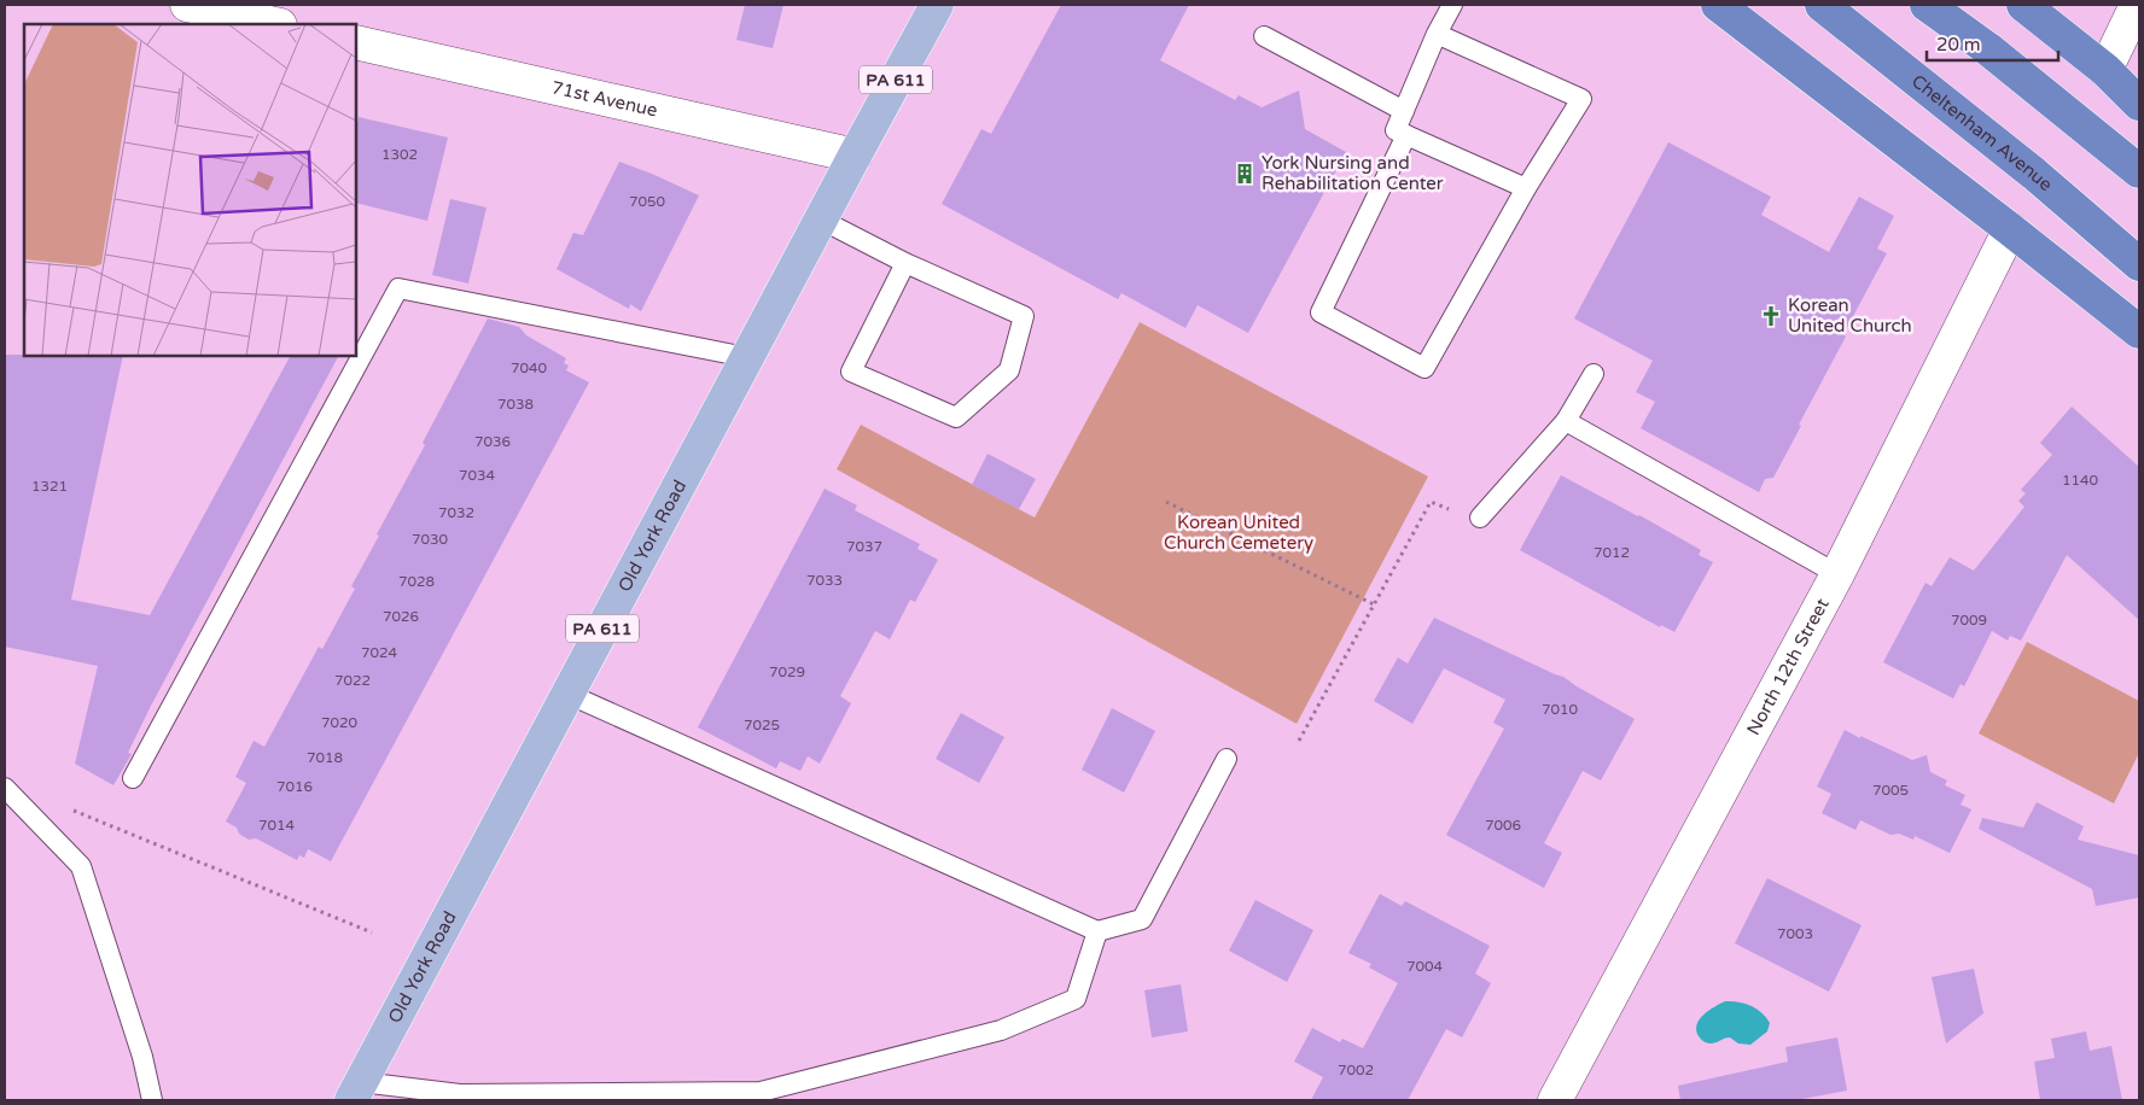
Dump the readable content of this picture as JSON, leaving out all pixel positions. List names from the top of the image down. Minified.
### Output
{"streets":{"highway":["Cheltenham Avenue"],"main road":["PA 611","Old York Road"],"street":["71st Avenue","North 12th Street"]},"crossings":[["71st Avenue","Old York Road"]],"parks":["Korean United Church Cemetery"],"places":{"building":["York Nursing and Rehabilitation Center"],"church":["Korean United Church"]},"house_numbers":["1302","7050","7040","7038","7036","7034","1140","1321","7032","7030","7037","7012","7033","7028","7026","7009","7024","7029","7022","7010","7020","7025","7018","7016","7005","7014","7006","7003","7004","7002"],"scale_bar":"20 m"}
